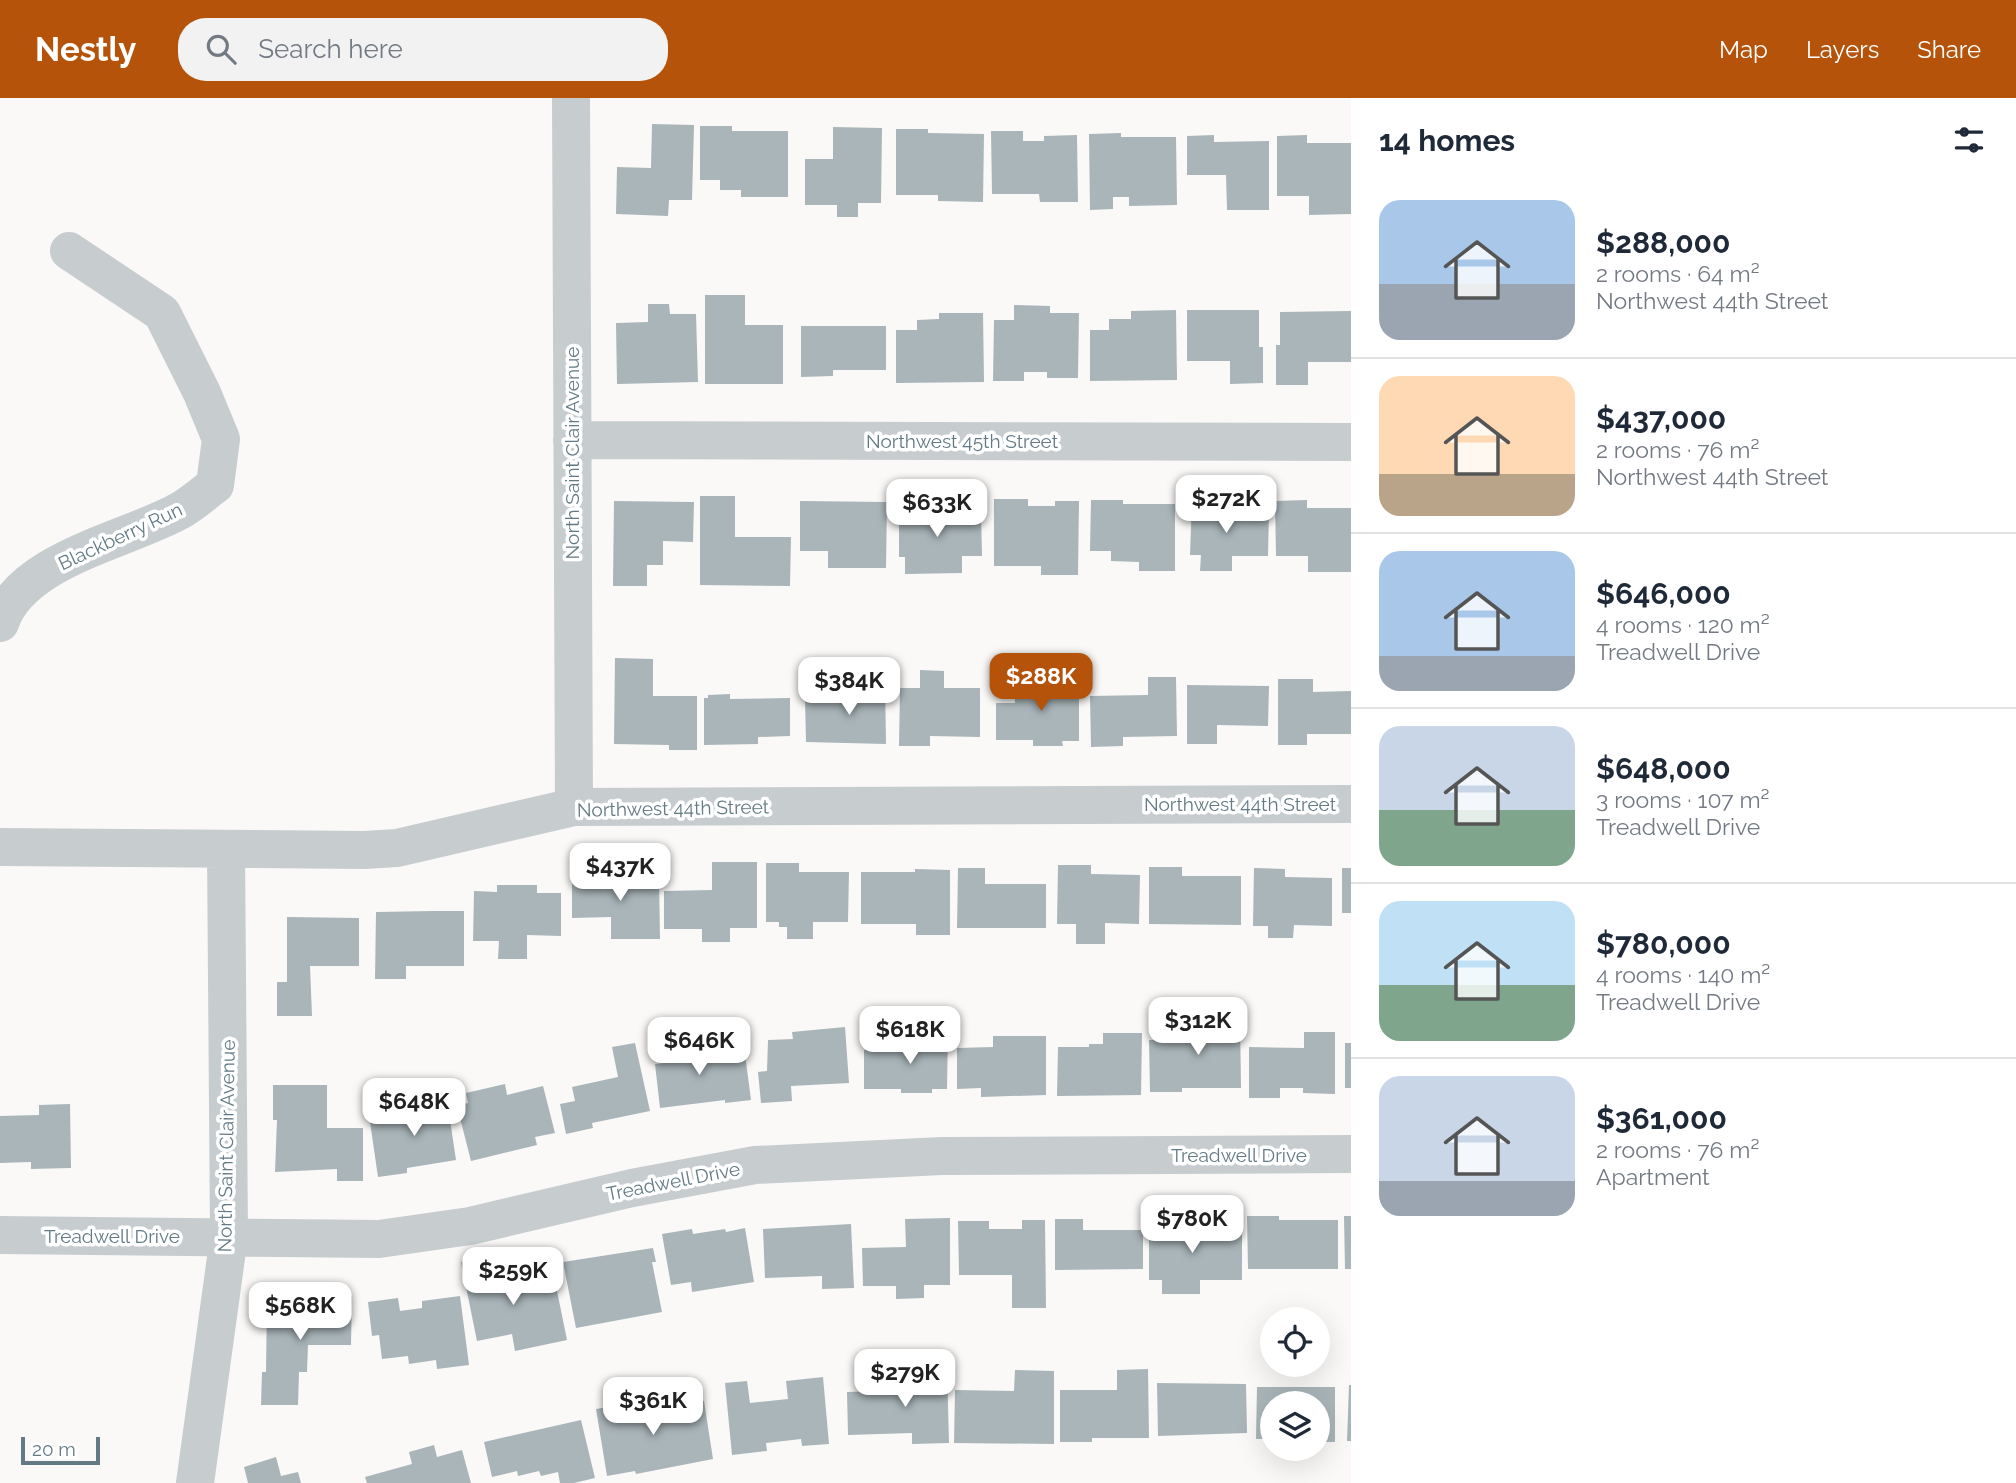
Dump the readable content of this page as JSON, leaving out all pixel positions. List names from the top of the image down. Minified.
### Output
{"streets":{"street":["Northwest 45th Street","North Saint Clair Avenue","Blackberry Run","Northwest 44th Street","Treadwell Drive"]},"crossings":[["Northwest 45th Street","North Saint Clair Avenue"],["North Saint Clair Avenue","Northwest 44th Street"],["North Saint Clair Avenue","Treadwell Drive"]],"scale_bar":"20 m","page":{"header":"Nestly","search":"Search here","nav":["Map","Layers","Share"],"heading":"14 homes","list":[{"name":"$288,000","note":"2 rooms · 64 m² · Northwest 44th Street"},{"name":"$437,000","note":"2 rooms · 76 m² · Northwest 44th Street"},{"name":"$646,000","note":"4 rooms · 120 m² · Treadwell Drive"},{"name":"$648,000","note":"3 rooms · 107 m² · Treadwell Drive"},{"name":"$780,000","note":"4 rooms · 140 m² · Treadwell Drive"},{"name":"$361,000","note":"2 rooms · 76 m² · Apartment"}],"price":["$272K","$633K","$288K","$384K","$437K","$312K","$618K","$646K","$648K","$780K","$259K","$568K","$279K","$361K"],"scale":"20 m"}}
